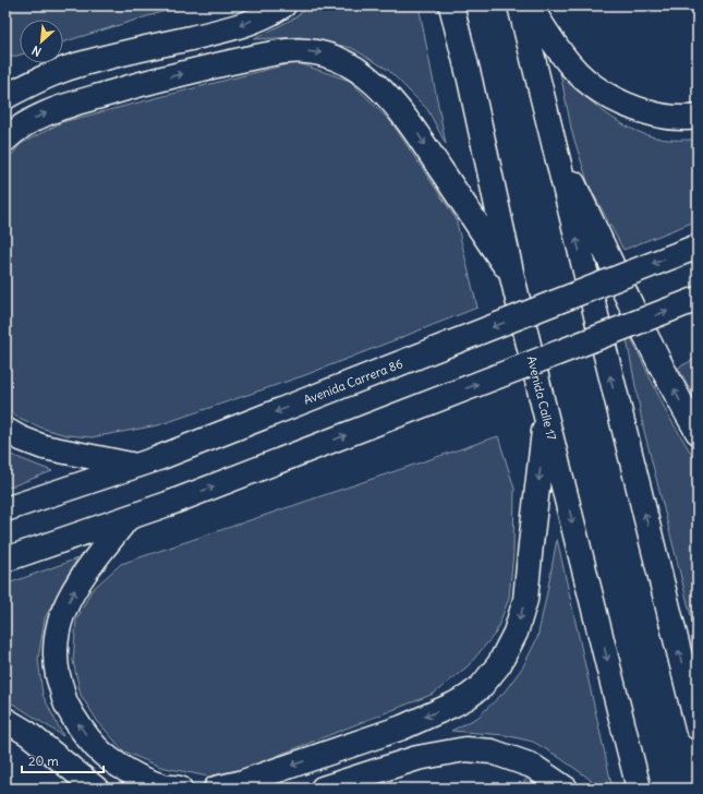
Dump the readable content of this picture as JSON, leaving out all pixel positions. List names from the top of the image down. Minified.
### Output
{"streets":{"main road":["Avenida Carrera 86","Avenida Calle 17"]},"scale_bar":"20 m","north":"bottom left"}
